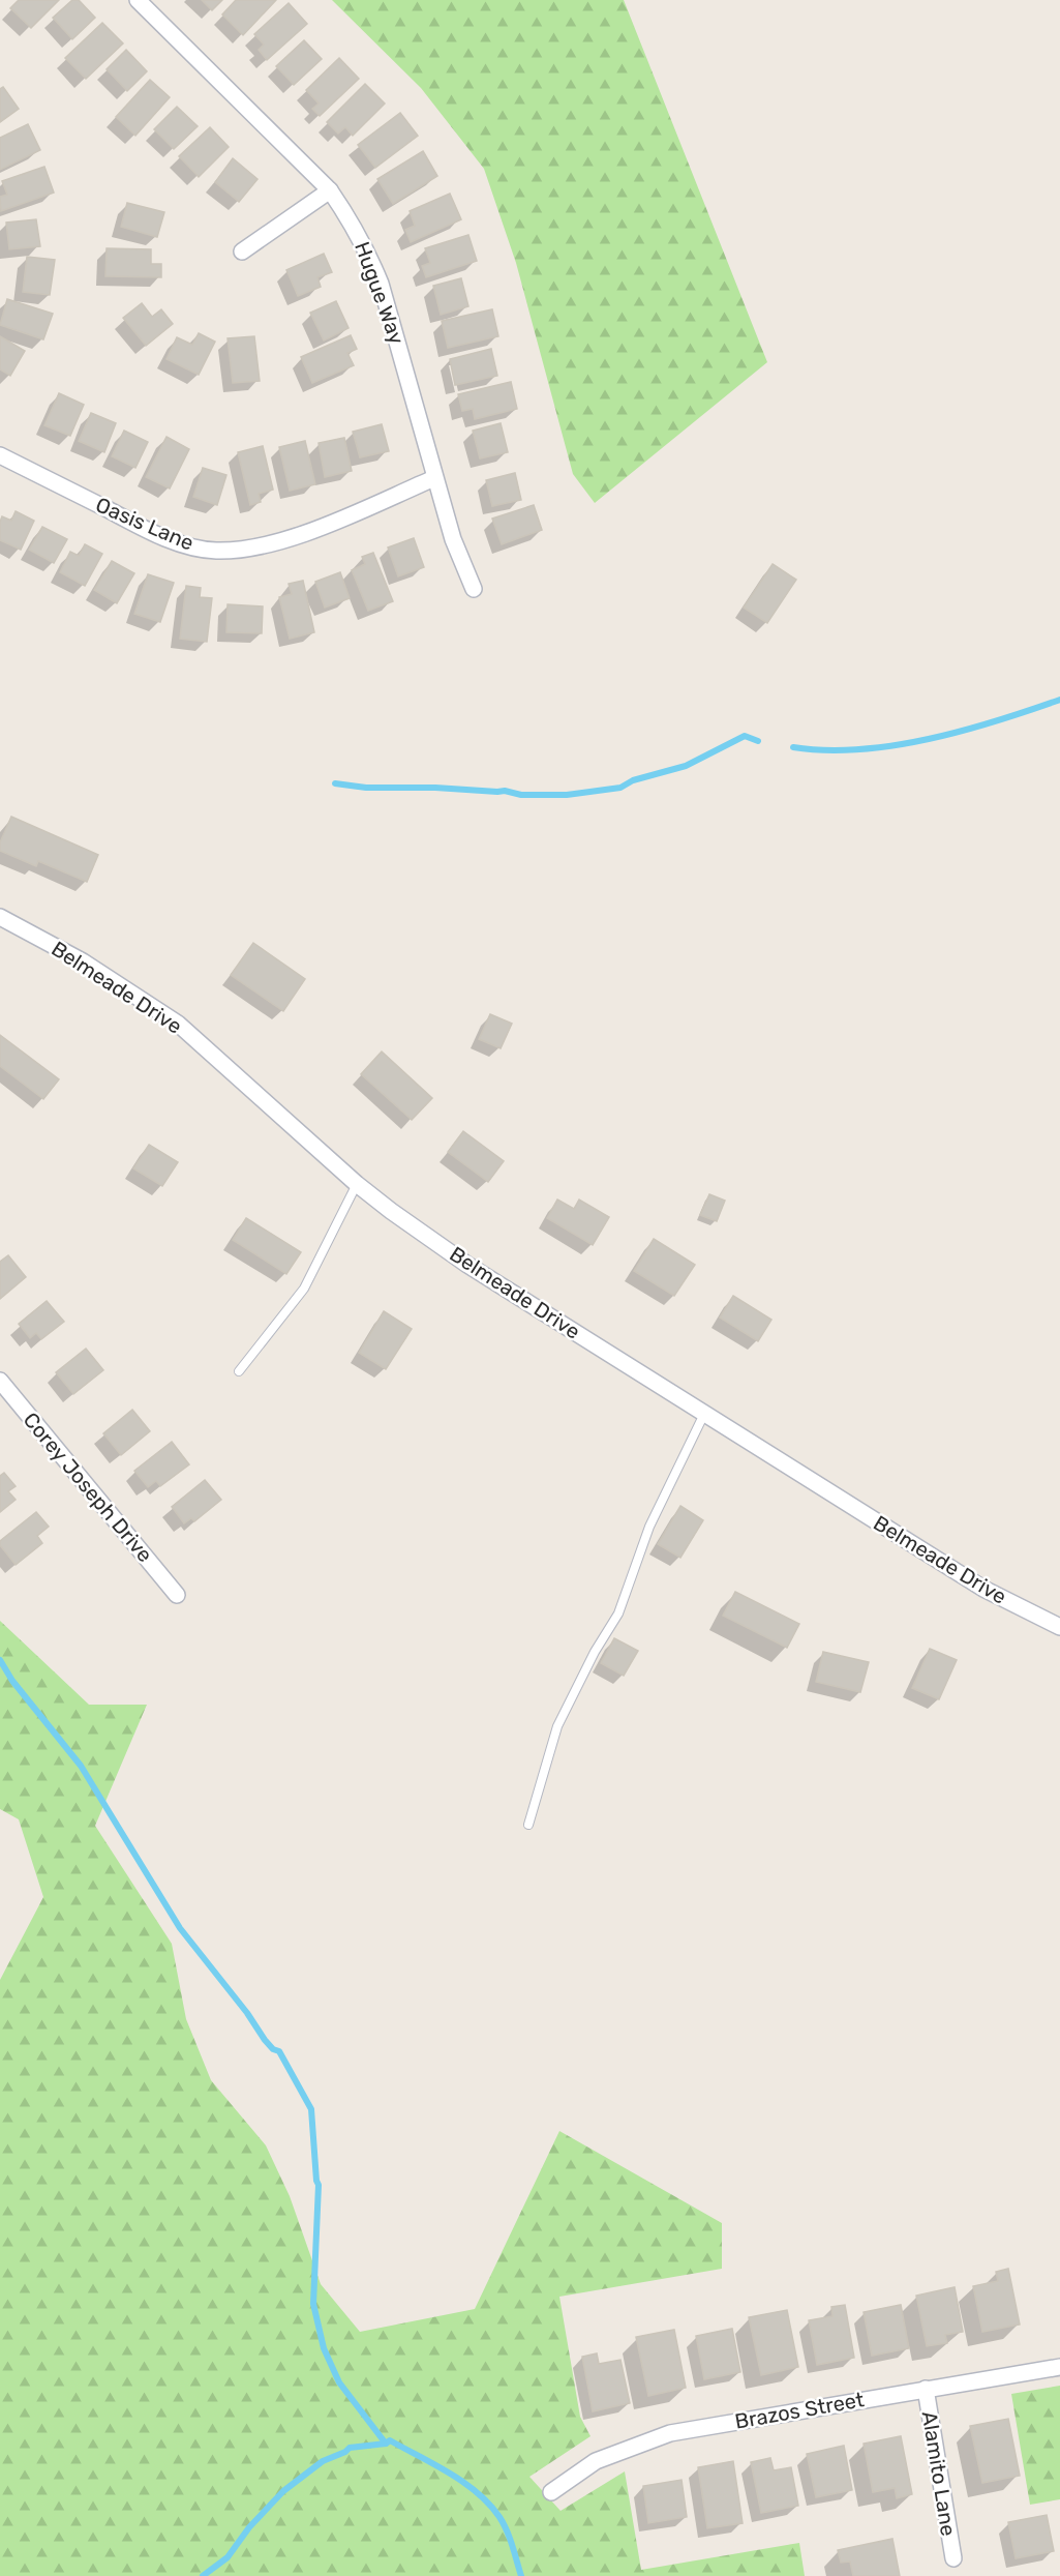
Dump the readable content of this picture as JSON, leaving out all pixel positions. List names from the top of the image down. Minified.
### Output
{"streets":{"street":["Hugue Way","Oasis Lane","Belmeade Drive","Corey Joseph Drive","Brazos Street","Alamito Lane"]},"crossings":[["Hugue Way","Oasis Lane"],["Brazos Street","Alamito Lane"]]}
